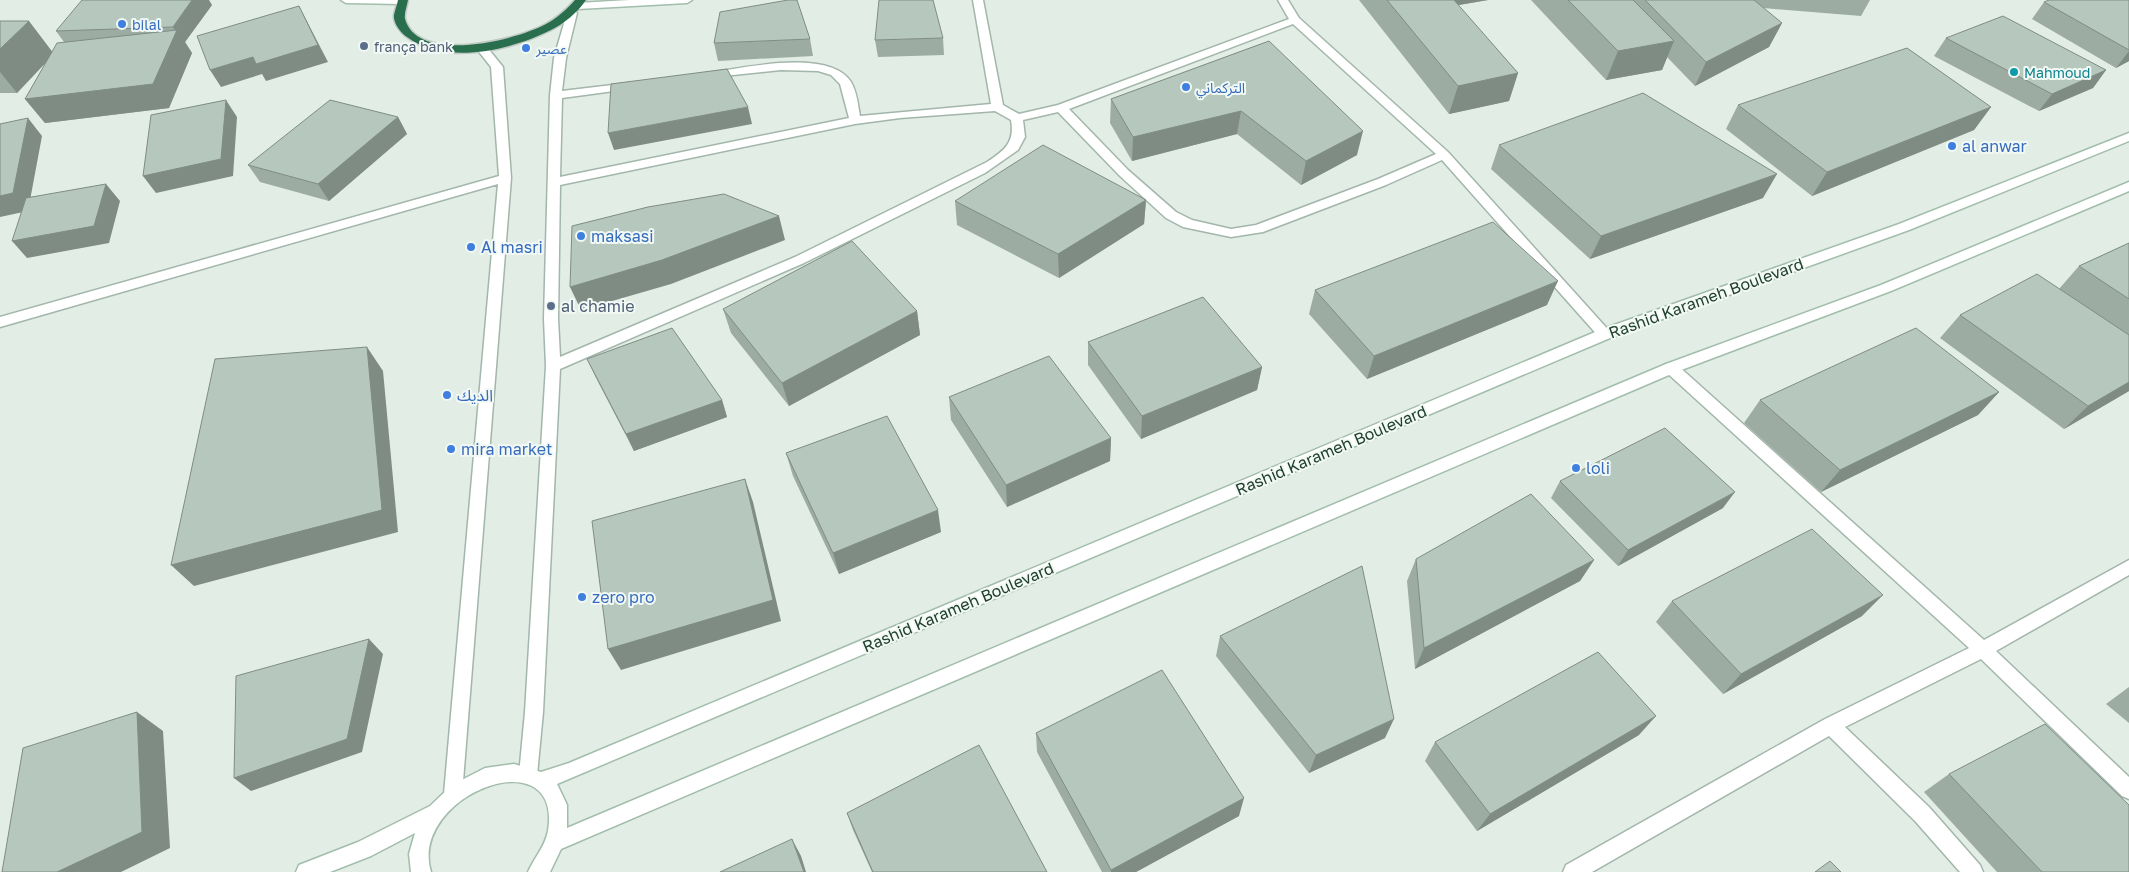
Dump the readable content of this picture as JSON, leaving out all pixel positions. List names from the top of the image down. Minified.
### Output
{"streets":{"street":["Rashid Karameh Boulevard"]},"places":["bilal","frança bank","عصير","Mahmoud","التركماني","al anwar","maksasi","Al masri","al chamie","الديك","mira market","loli","zero pro"]}
